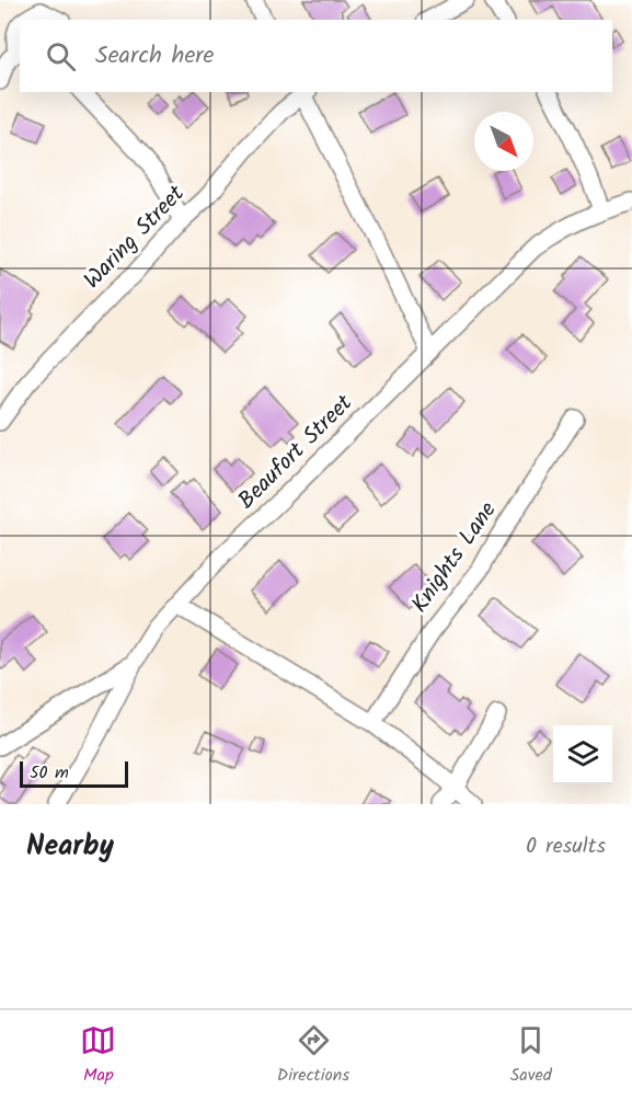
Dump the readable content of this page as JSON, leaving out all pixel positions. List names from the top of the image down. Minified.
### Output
{"streets":{"street":["Waring Street","Beaufort Street","Knights Lane"]},"scale_bar":"50 m","north":"bottom right","page":{"search":"Search here","scale":"50 m","heading":["Nearby","0 results"],"nav":["Map","Directions","Saved"]}}
